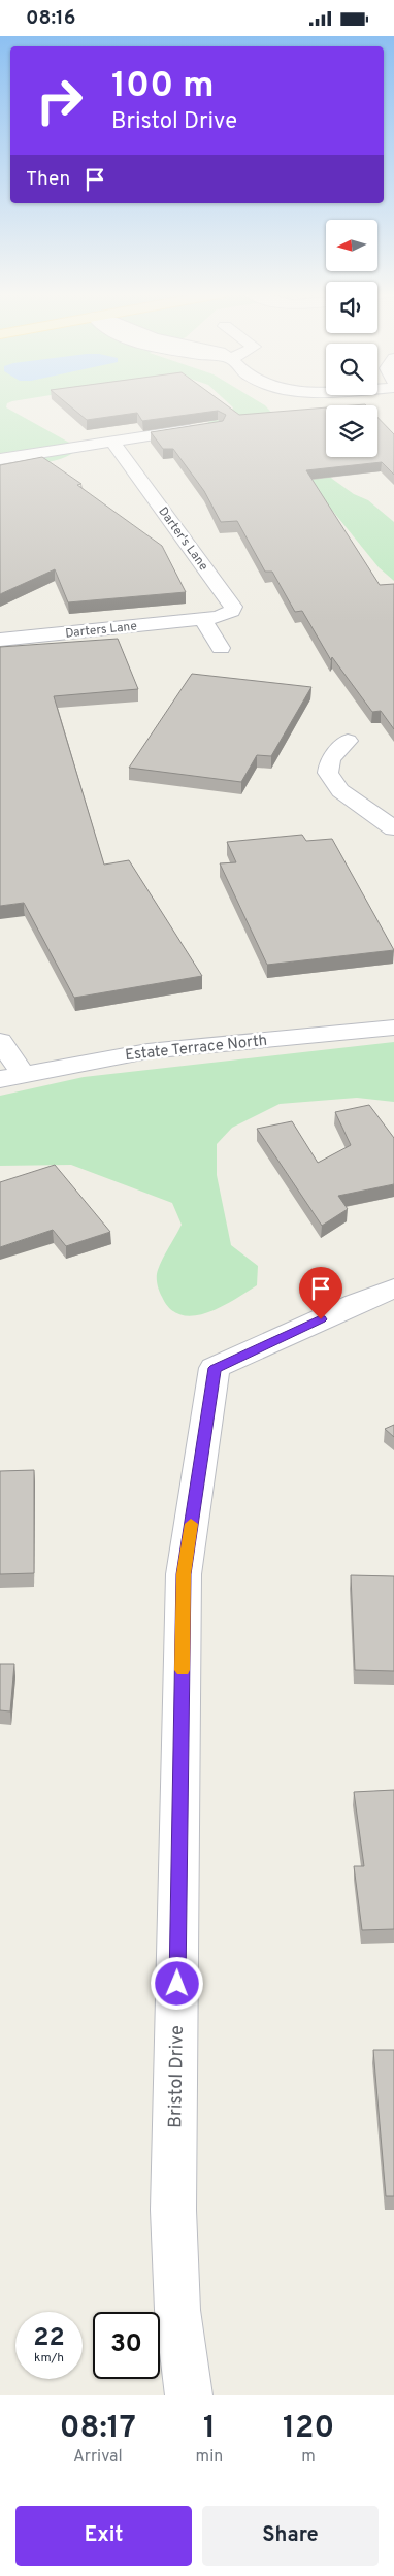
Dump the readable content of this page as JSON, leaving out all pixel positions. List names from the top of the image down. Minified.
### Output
{"streets":{"street":["Darter's Lane","Darters Lane","Estate Terrace North","Bristol Drive"]},"crossings":[["Darter's Lane","Darters Lane"]],"north":"left","page":{"status":"08:16","turn":["100 m","Bristol Drive"],"then":"Then","speed":"22 km/h","limit":"30","eta":["08:17","Arrival","1","min","120","m"],"buttons":["Exit","Share"]}}
